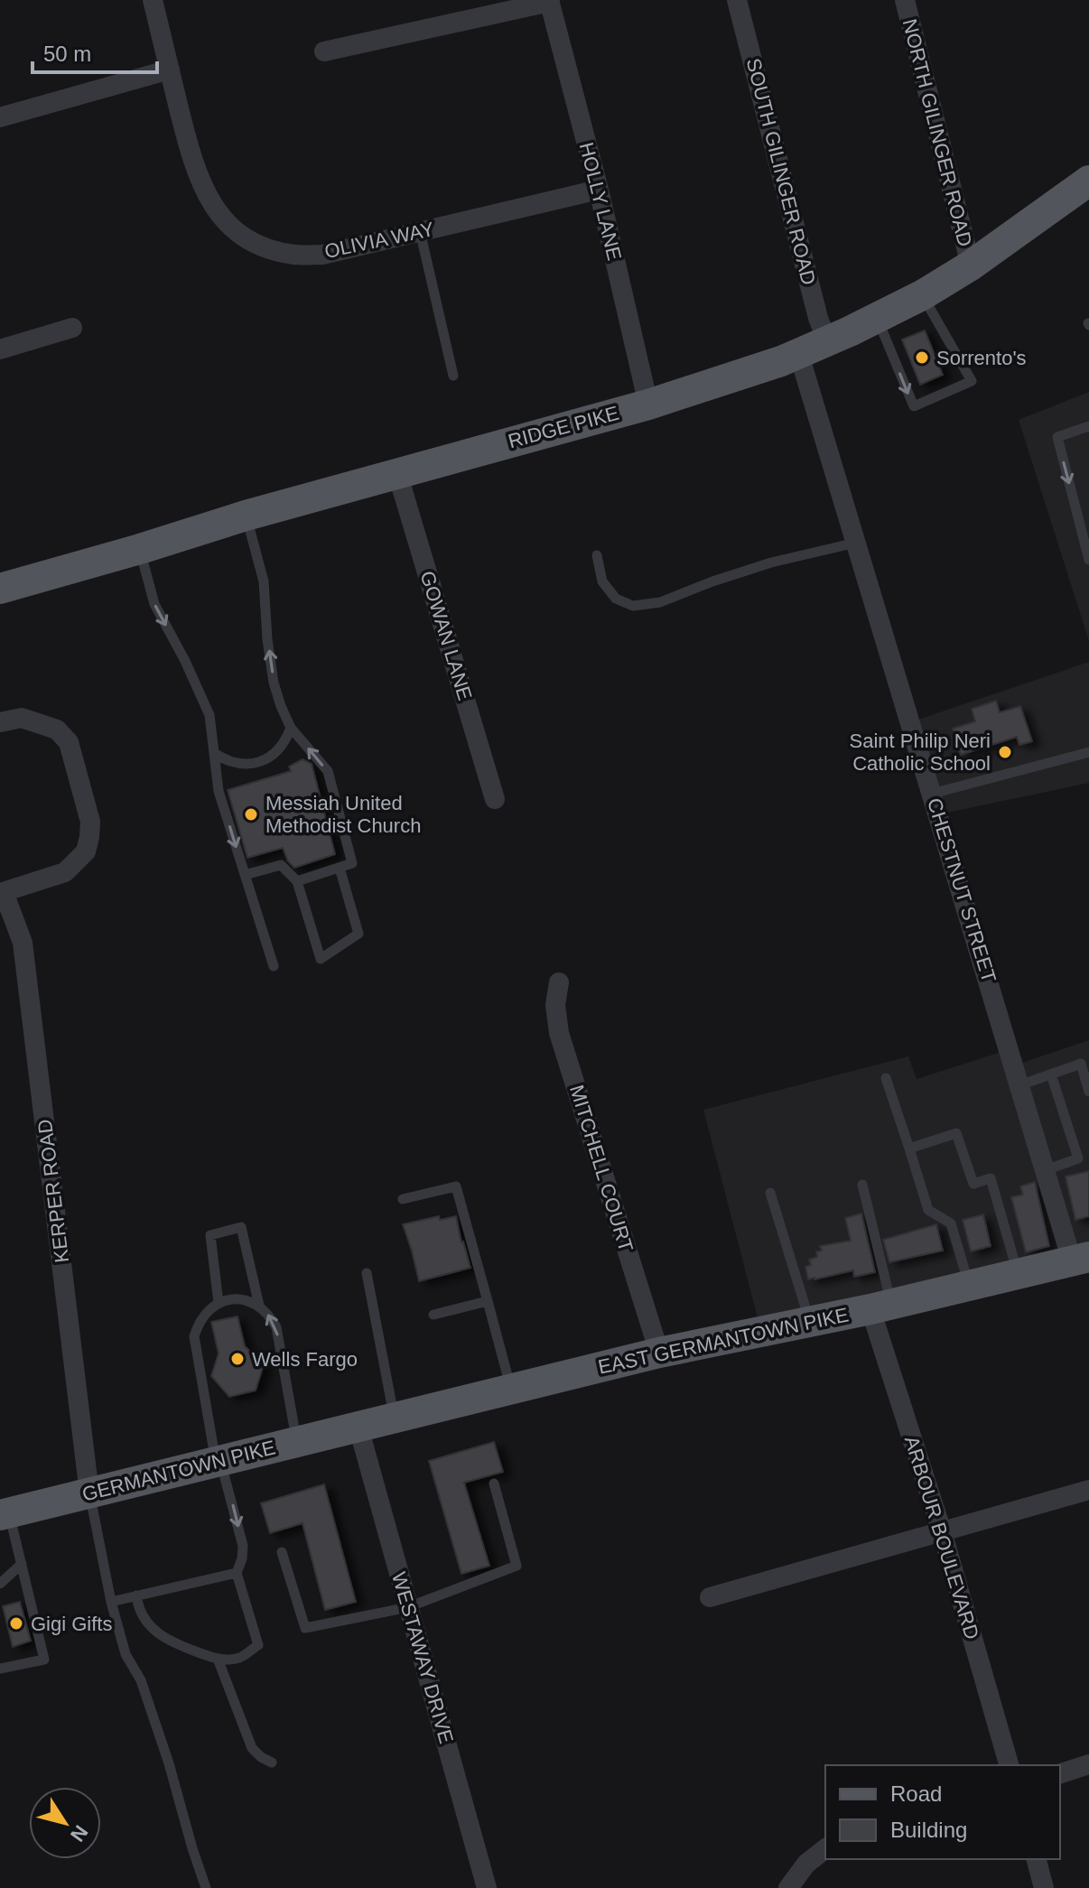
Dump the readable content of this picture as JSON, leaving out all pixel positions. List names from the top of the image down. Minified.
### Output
{"streets":{"main road":["RIDGE PIKE","EAST GERMANTOWN PIKE","GERMANTOWN PIKE"],"street":["NORTH GILINGER ROAD","SOUTH GILINGER ROAD","HOLLY LANE","OLIVIA WAY","GOWAN LANE","CHESTNUT STREET","MITCHELL COURT","KERPER ROAD","ARBOUR BOULEVARD","WESTAWAY DRIVE"]},"crossings":[["NORTH GILINGER ROAD","RIDGE PIKE"],["SOUTH GILINGER ROAD","RIDGE PIKE"],["HOLLY LANE","OLIVIA WAY"],["HOLLY LANE","RIDGE PIKE"],["RIDGE PIKE","GOWAN LANE"],["RIDGE PIKE","CHESTNUT STREET"],["CHESTNUT STREET","EAST GERMANTOWN PIKE"],["MITCHELL COURT","EAST GERMANTOWN PIKE"],["KERPER ROAD","GERMANTOWN PIKE"],["EAST GERMANTOWN PIKE","GERMANTOWN PIKE"],["EAST GERMANTOWN PIKE","ARBOUR BOULEVARD"],["EAST GERMANTOWN PIKE","WESTAWAY DRIVE"],["GERMANTOWN PIKE","WESTAWAY DRIVE"]],"places":["Sorrento's","Saint Philip Neri Catholic School","Messiah United Methodist Church","Wells Fargo","Gigi Gifts"],"legend":["Road","Building"],"scale_bar":"50 m","north":"bottom right"}
